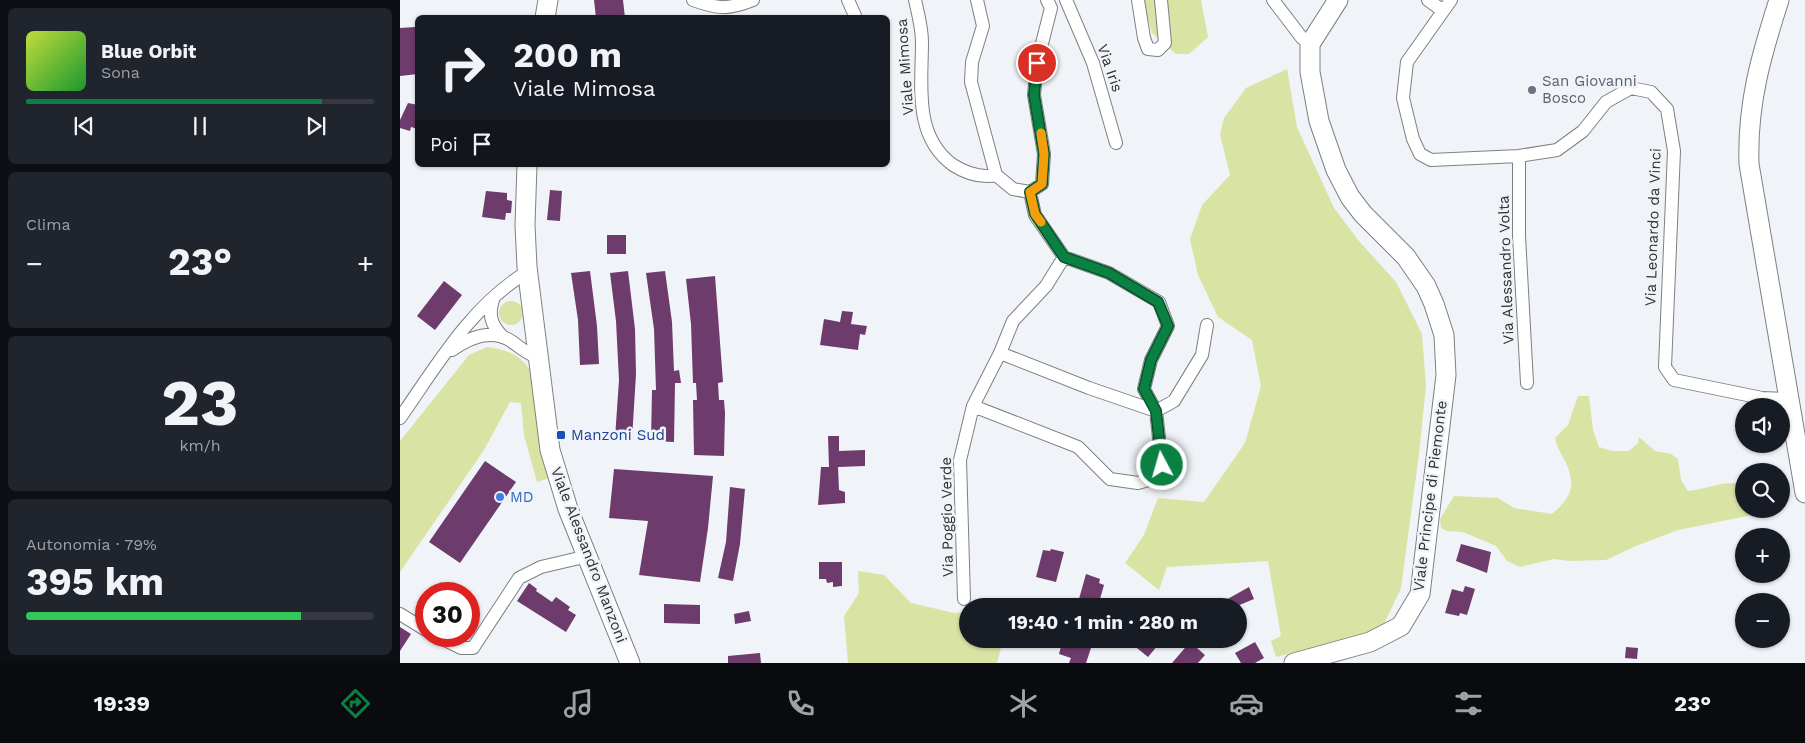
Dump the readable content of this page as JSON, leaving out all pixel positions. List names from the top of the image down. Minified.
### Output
{"streets":{"street":["Viale Mimosa","Via Iris","Via Leonardo da Vinci","Via Alessandro Volta","Viale Principe di Piemonte","Via Poggio Verde","Viale Alessandro Manzoni"]},"crossings":[["Via Leonardo da Vinci","Via Alessandro Volta"]],"places":{"other":["San Giovanni Bosco","MD"],"transit":["Manzoni Sud"]},"page":{"turn":["200 m","Viale Mimosa"],"song":["Blue Orbit","Sona"],"then":"Poi","tile":["Clima",["23","km/h"],["Autonomia · 79%","395 km"]],"heat":["−","23°","+"],"map_buttons":["+","−"],"limit":"30","trip":"19:40 · 1 min · 280 m","tabs":["19:39","23°"]}}
